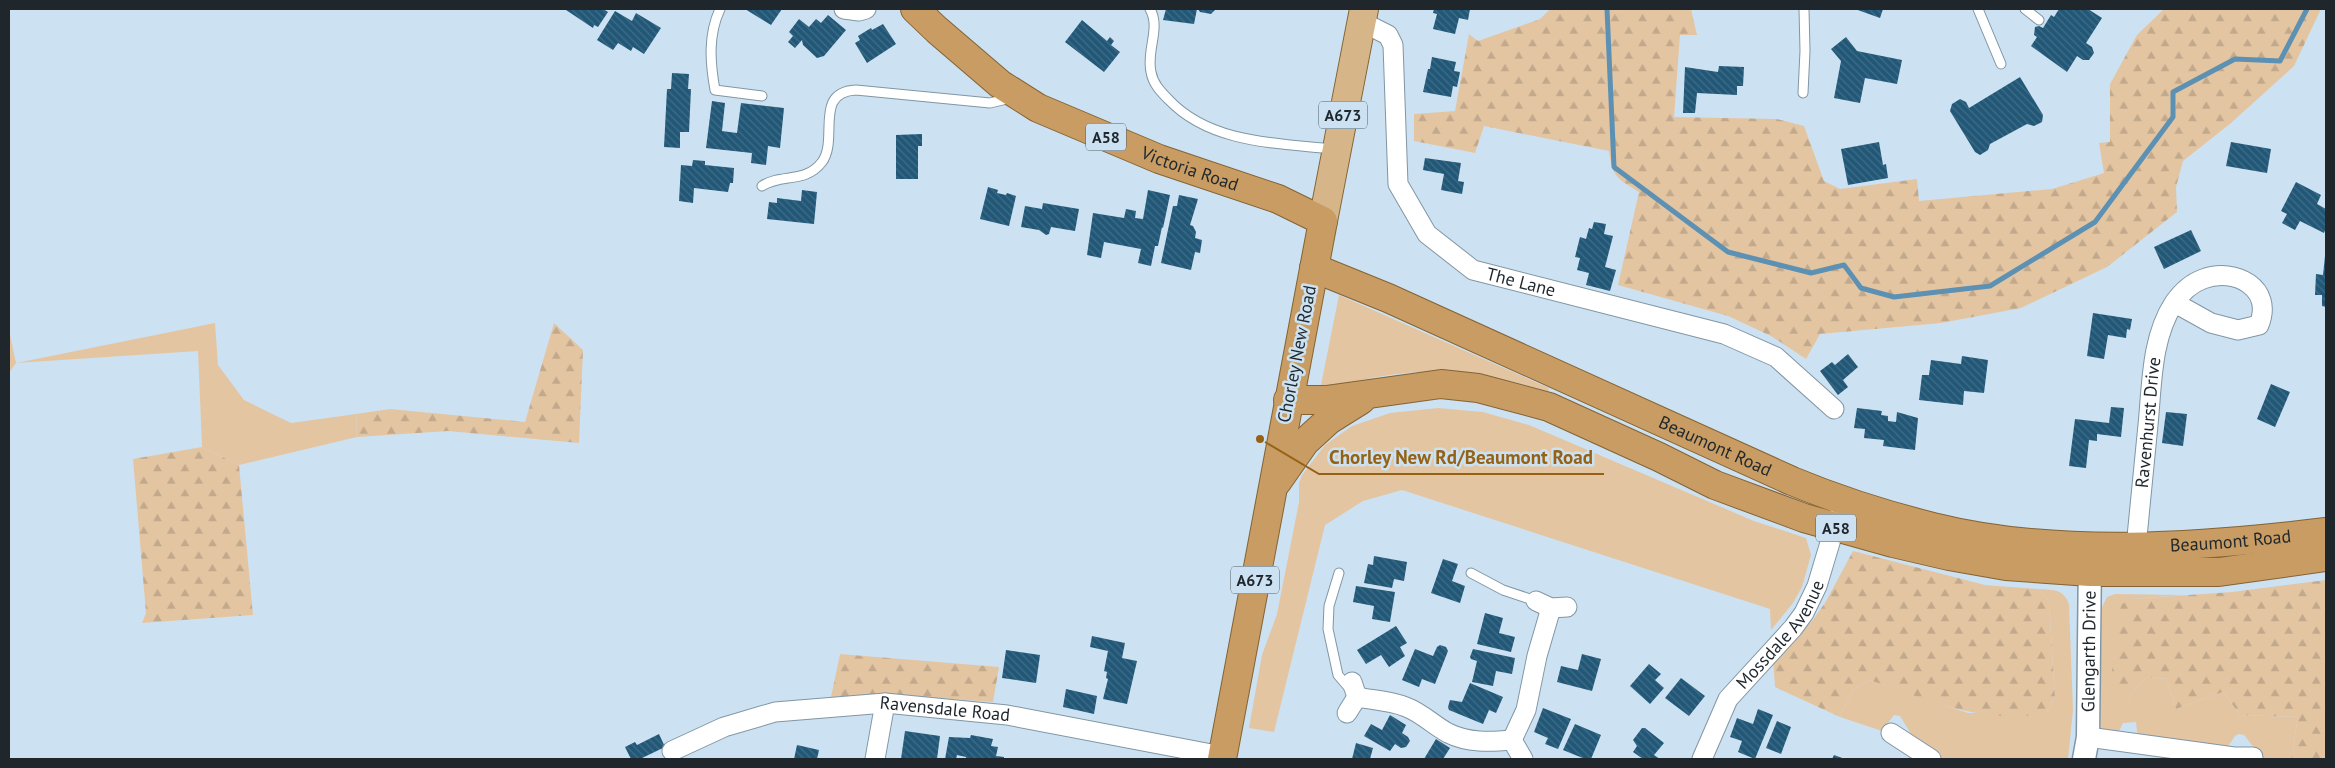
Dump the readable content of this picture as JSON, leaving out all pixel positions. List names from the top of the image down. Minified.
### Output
{"streets":{"highway":["A673","A58","Victoria Road","Chorley New Road","Beaumont Road"],"street":["The Lane","Ravenhurst Drive","Mossdale Avenue","Glengarth Drive","Ravensdale Road"]},"crossings":[["A58","Chorley New Road"],["A58","Beaumont Road"],["Victoria Road","Chorley New Road"],["The Lane","Chorley New Road"],["Chorley New Road","Beaumont Road"],["Chorley New Road","Ravensdale Road"],["Ravenhurst Drive","Beaumont Road"],["Beaumont Road","Mossdale Avenue"],["Beaumont Road","Glengarth Drive"]],"places":["Chorley New Rd/Beaumont Road"]}
